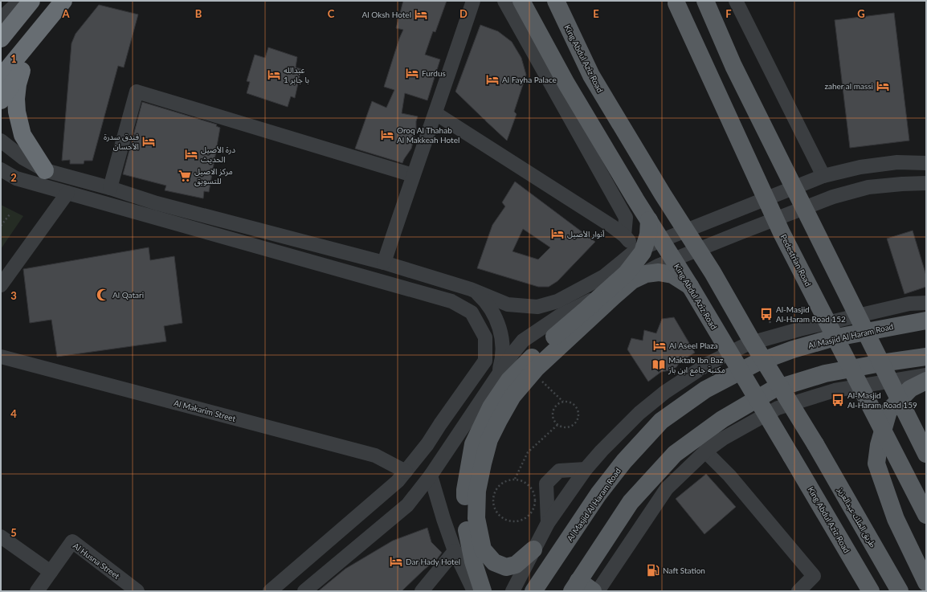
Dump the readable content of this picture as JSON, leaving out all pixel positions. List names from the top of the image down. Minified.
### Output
{"streets":{"main road":["King Abdul Aziz Road","Pedestrian Road","Al Masjid Al Haram Road","طريق الملك عبدالعزيز"],"street":["Al Makarim Street","Al Husna Street"]},"crossings":[["King Abdul Aziz Road","طريق الملك عبدالعزيز"]],"places":{"hotel":["Al Oksh Hotel","Furdus","عبدالله با جابر 1","Al Fayha Palace","zaher al massi","Oroq Al Thahab Al Makkeah Hotel","فندق سدرة الأحسان","درة الأصيل الحديث","أنوار الأصيل","Al Aseel Plaza","Dar Hady Hotel"],"supermarket":["مركز الاصيل للتسويق"],"mosque":["Al Qatari"],"bus stop":["Al-Masjid Al-Haram Road 152","Al-Masjid Al-Haram Road 159"],"library":["Maktab Ibn Baz مكتبة جامع ابن باز"],"fuel station":["Naft Station"]},"grid":{"columns":["A","B","C","D","E","F","G"],"rows":["1","2","3","4","5"]}}
